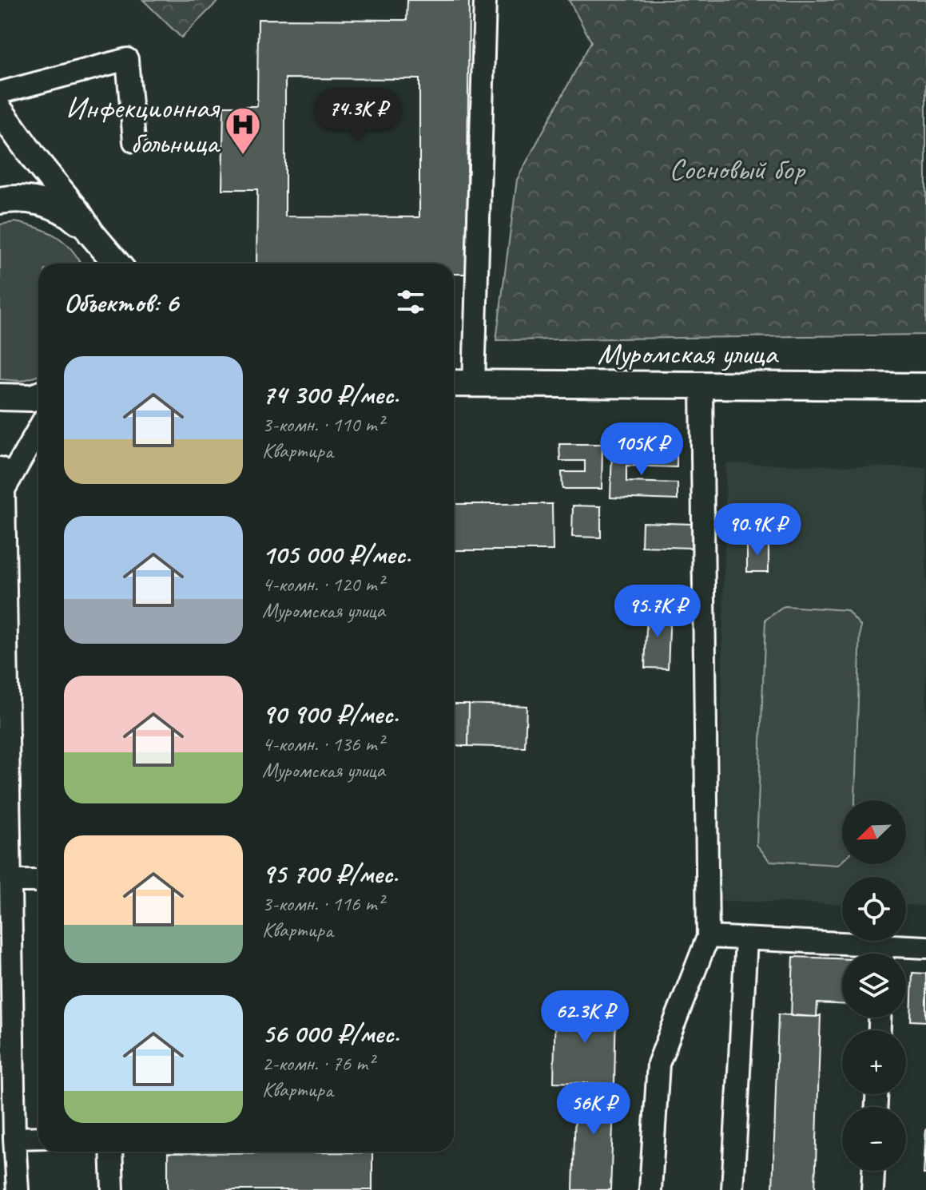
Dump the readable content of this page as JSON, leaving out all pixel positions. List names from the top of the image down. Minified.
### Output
{"streets":{"main road":["Муромская улица"]},"parks":["Сосновый бор"],"places":{"hospital":["Инфекционная больница"]},"north":"bottom left","page":{"price":["74.3K ₽","105K ₽","90.9K ₽","95.7K ₽","62.3K ₽","56K ₽"],"heading":"Объектов: 6","list":[{"name":"74 300 ₽/мес.","note":"3-комн. · 110 m² · Квартира"},{"name":"105 000 ₽/мес.","note":"4-комн. · 120 m² · Муромская улица"},{"name":"90 900 ₽/мес.","note":"4-комн. · 136 m² · Муромская улица"},{"name":"95 700 ₽/мес.","note":"3-комн. · 116 m² · Квартира"},{"name":"56 000 ₽/мес.","note":"2-комн. · 76 m² · Квартира"}],"map_buttons":["+","−"]}}
